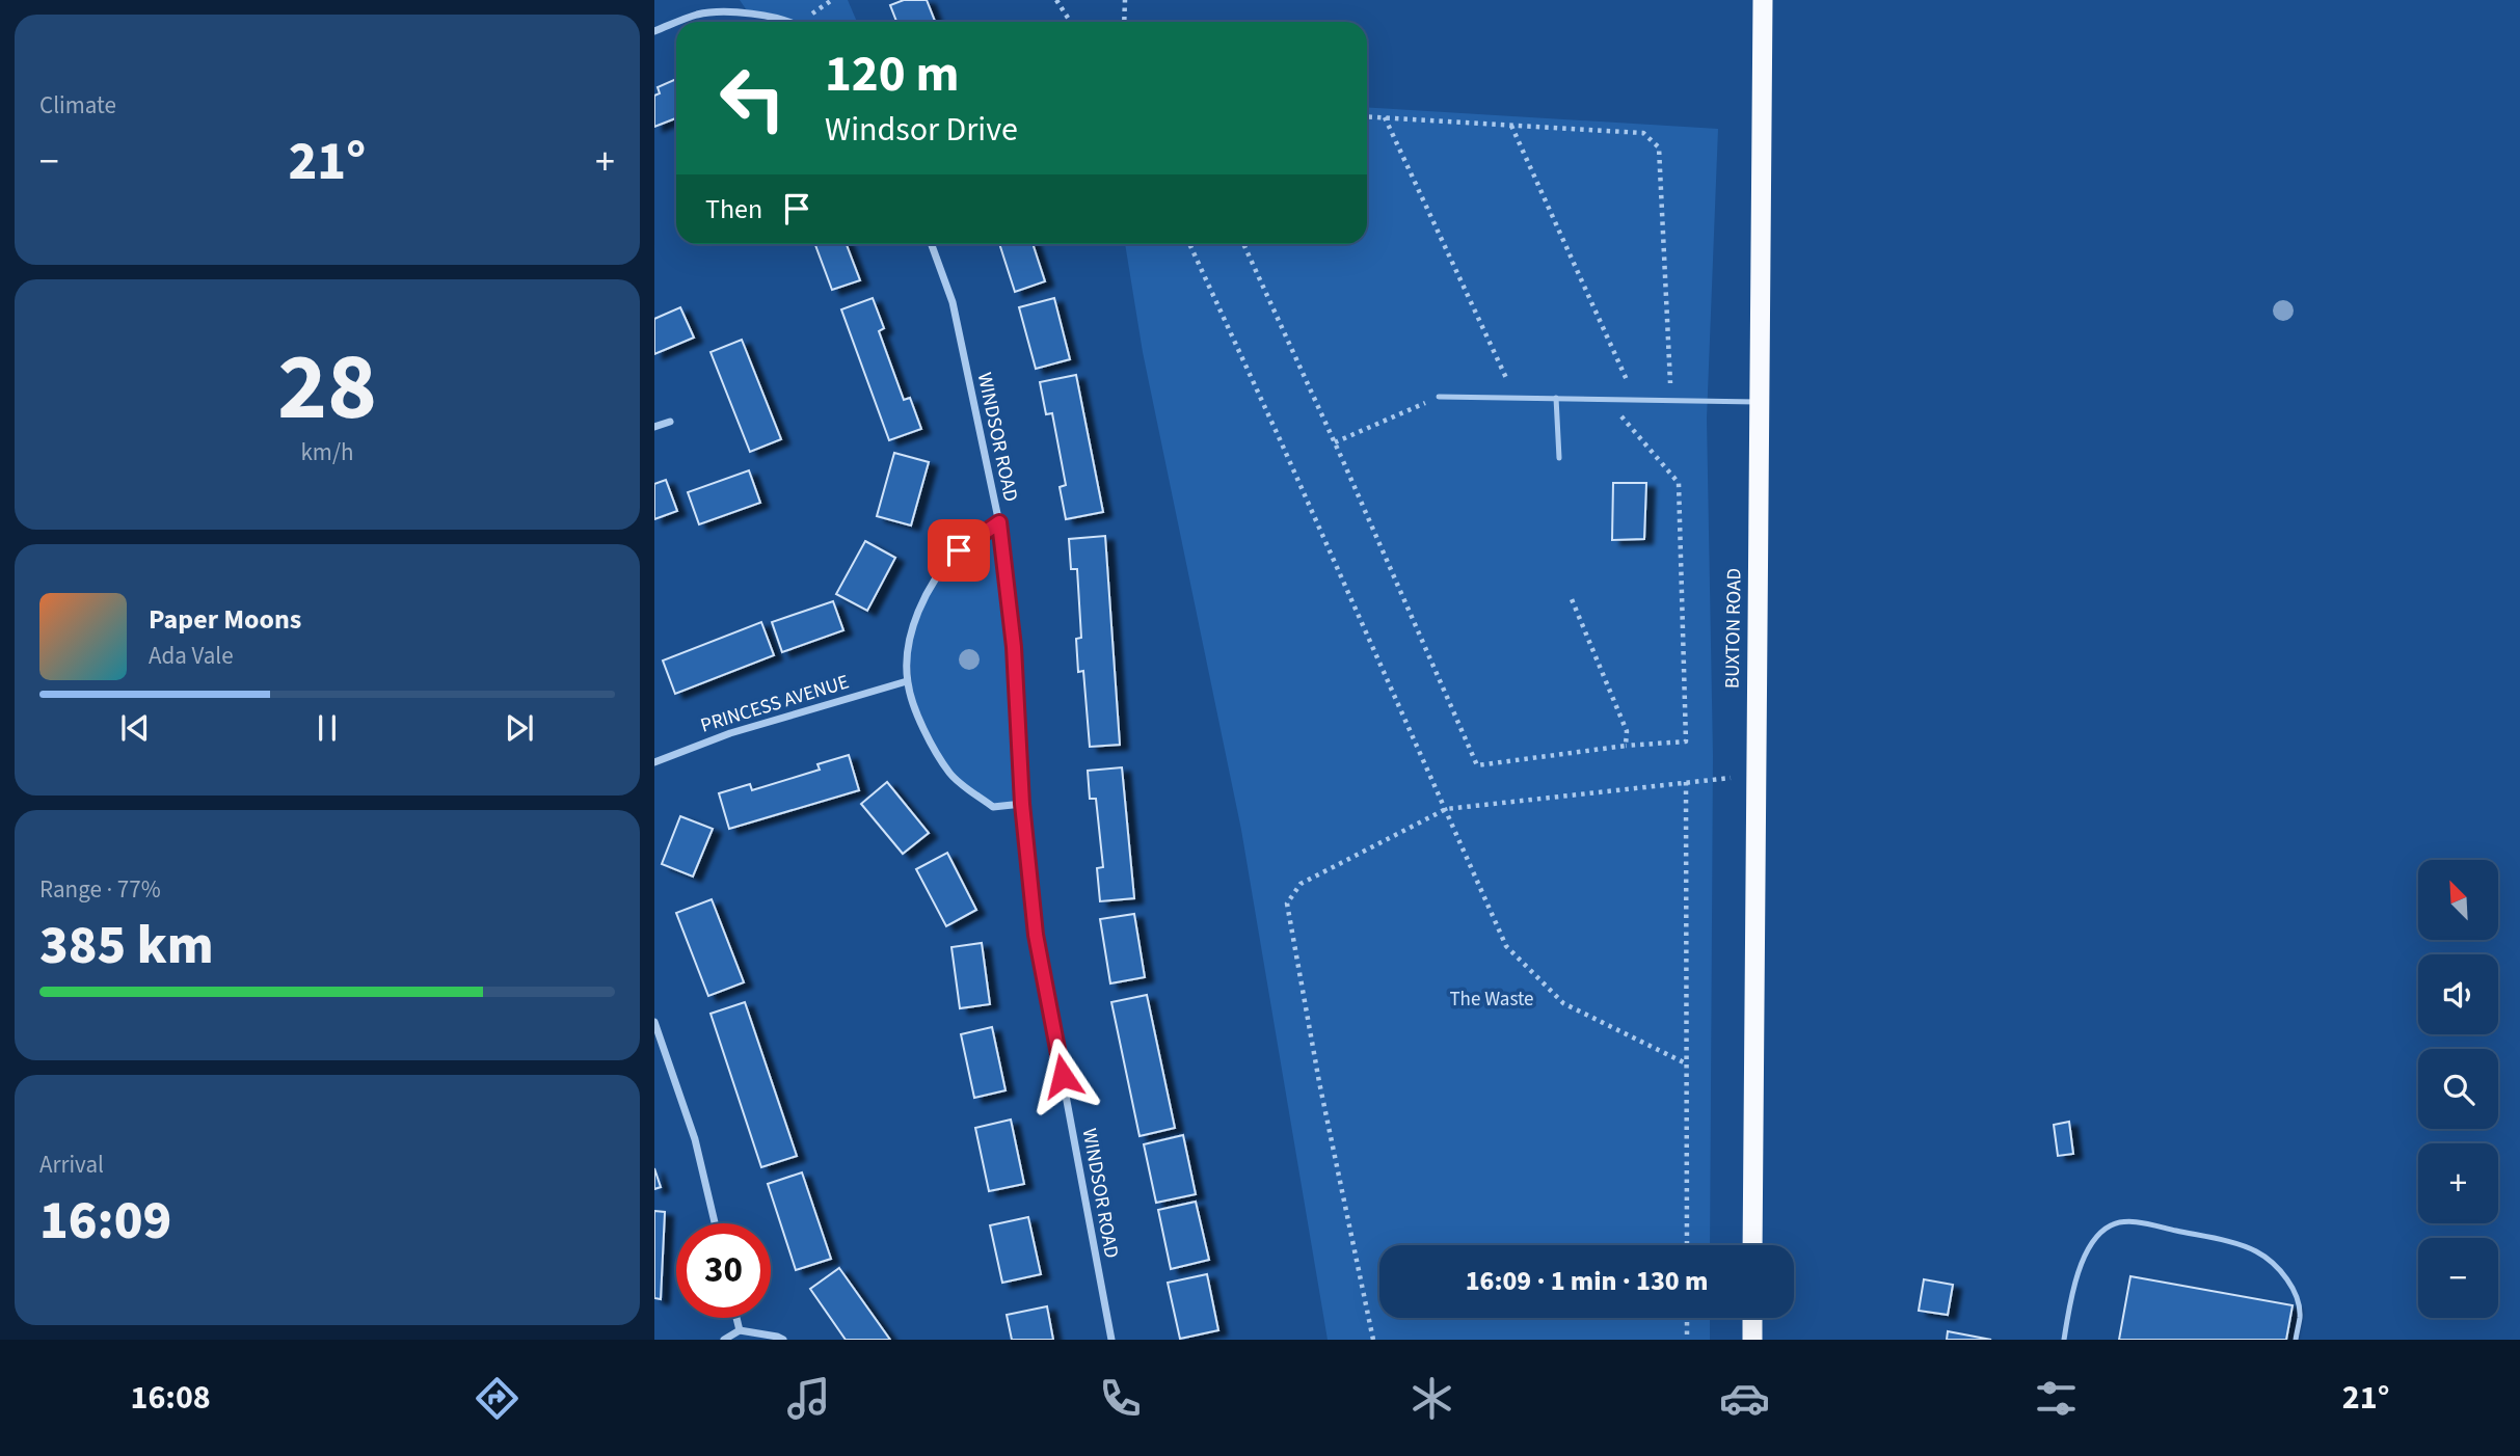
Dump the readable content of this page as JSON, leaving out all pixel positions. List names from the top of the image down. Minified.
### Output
{"streets":{"highway":["BUXTON ROAD"],"street":["WINDSOR ROAD","PRINCESS AVENUE"]},"parks":["The Waste"],"north":"top left","page":{"tile":["Climate",["28","km/h"],["Range · 77%","385 km"],["Arrival","16:09"]],"turn":["120 m","Windsor Drive"],"heat":["−","21°","+"],"then":"Then","song":["Paper Moons","Ada Vale"],"map_buttons":["+","−"],"limit":"30","trip":"16:09 · 1 min · 130 m","tabs":["16:08","21°"]}}
